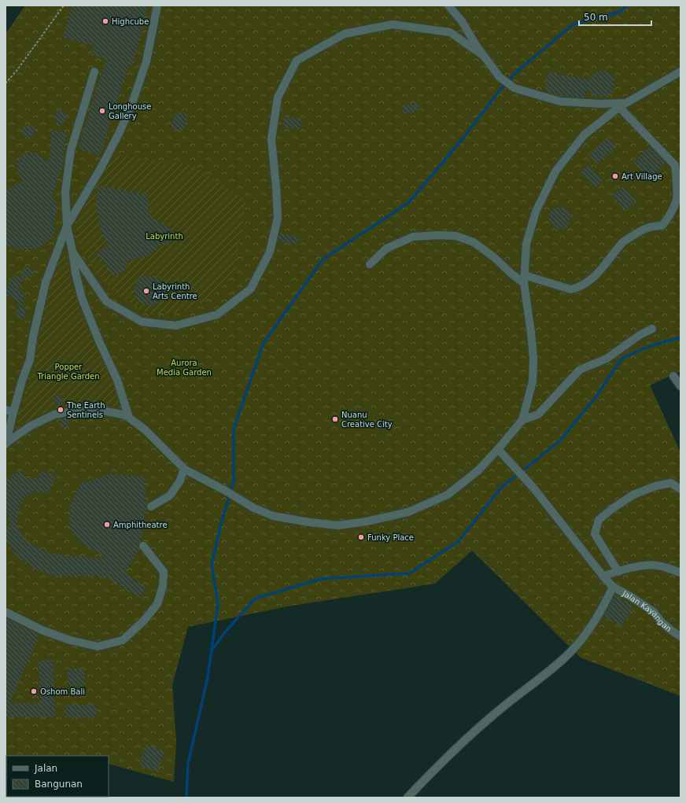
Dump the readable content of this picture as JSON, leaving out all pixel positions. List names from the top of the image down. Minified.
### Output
{"streets":{"street":["Jalan Kayangan"]},"parks":["Labyrinth","Aurora Media Garden","Popper Triangle Garden"],"places":["Highcube","Longhouse Gallery","Art Village","Labyrinth Arts Centre","The Earth Sentinels","Nuanu Creative City","Amphitheatre","Funky Place","Oshom Bali"],"legend":["Jalan","Bangunan"],"scale_bar":"50 m"}
